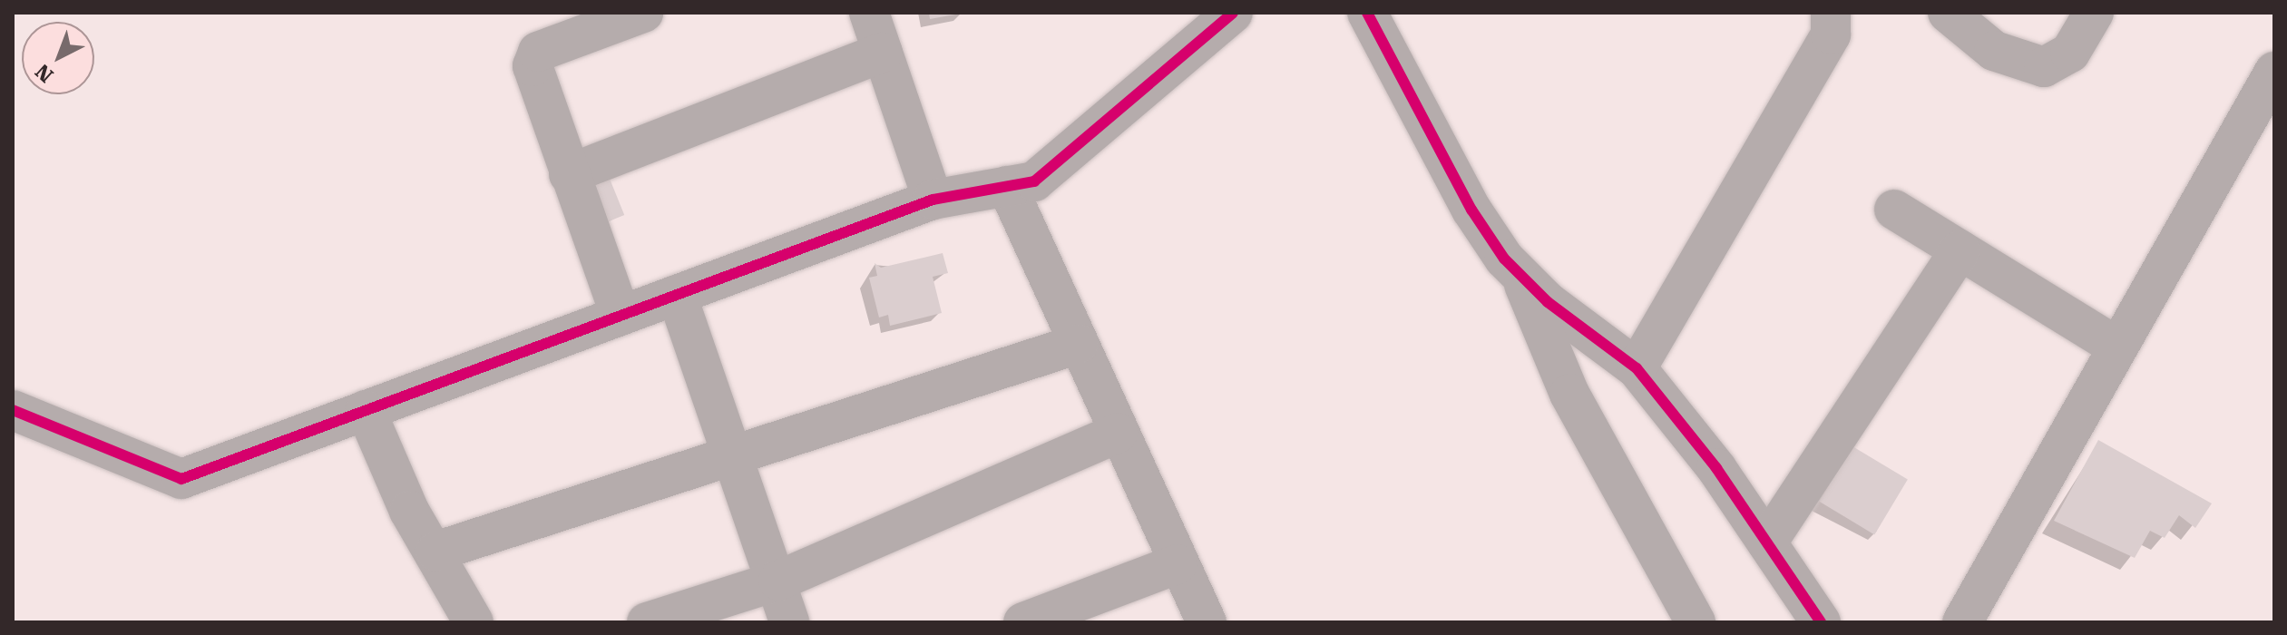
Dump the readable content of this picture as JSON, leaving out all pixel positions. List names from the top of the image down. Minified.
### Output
{"north":"bottom left"}
